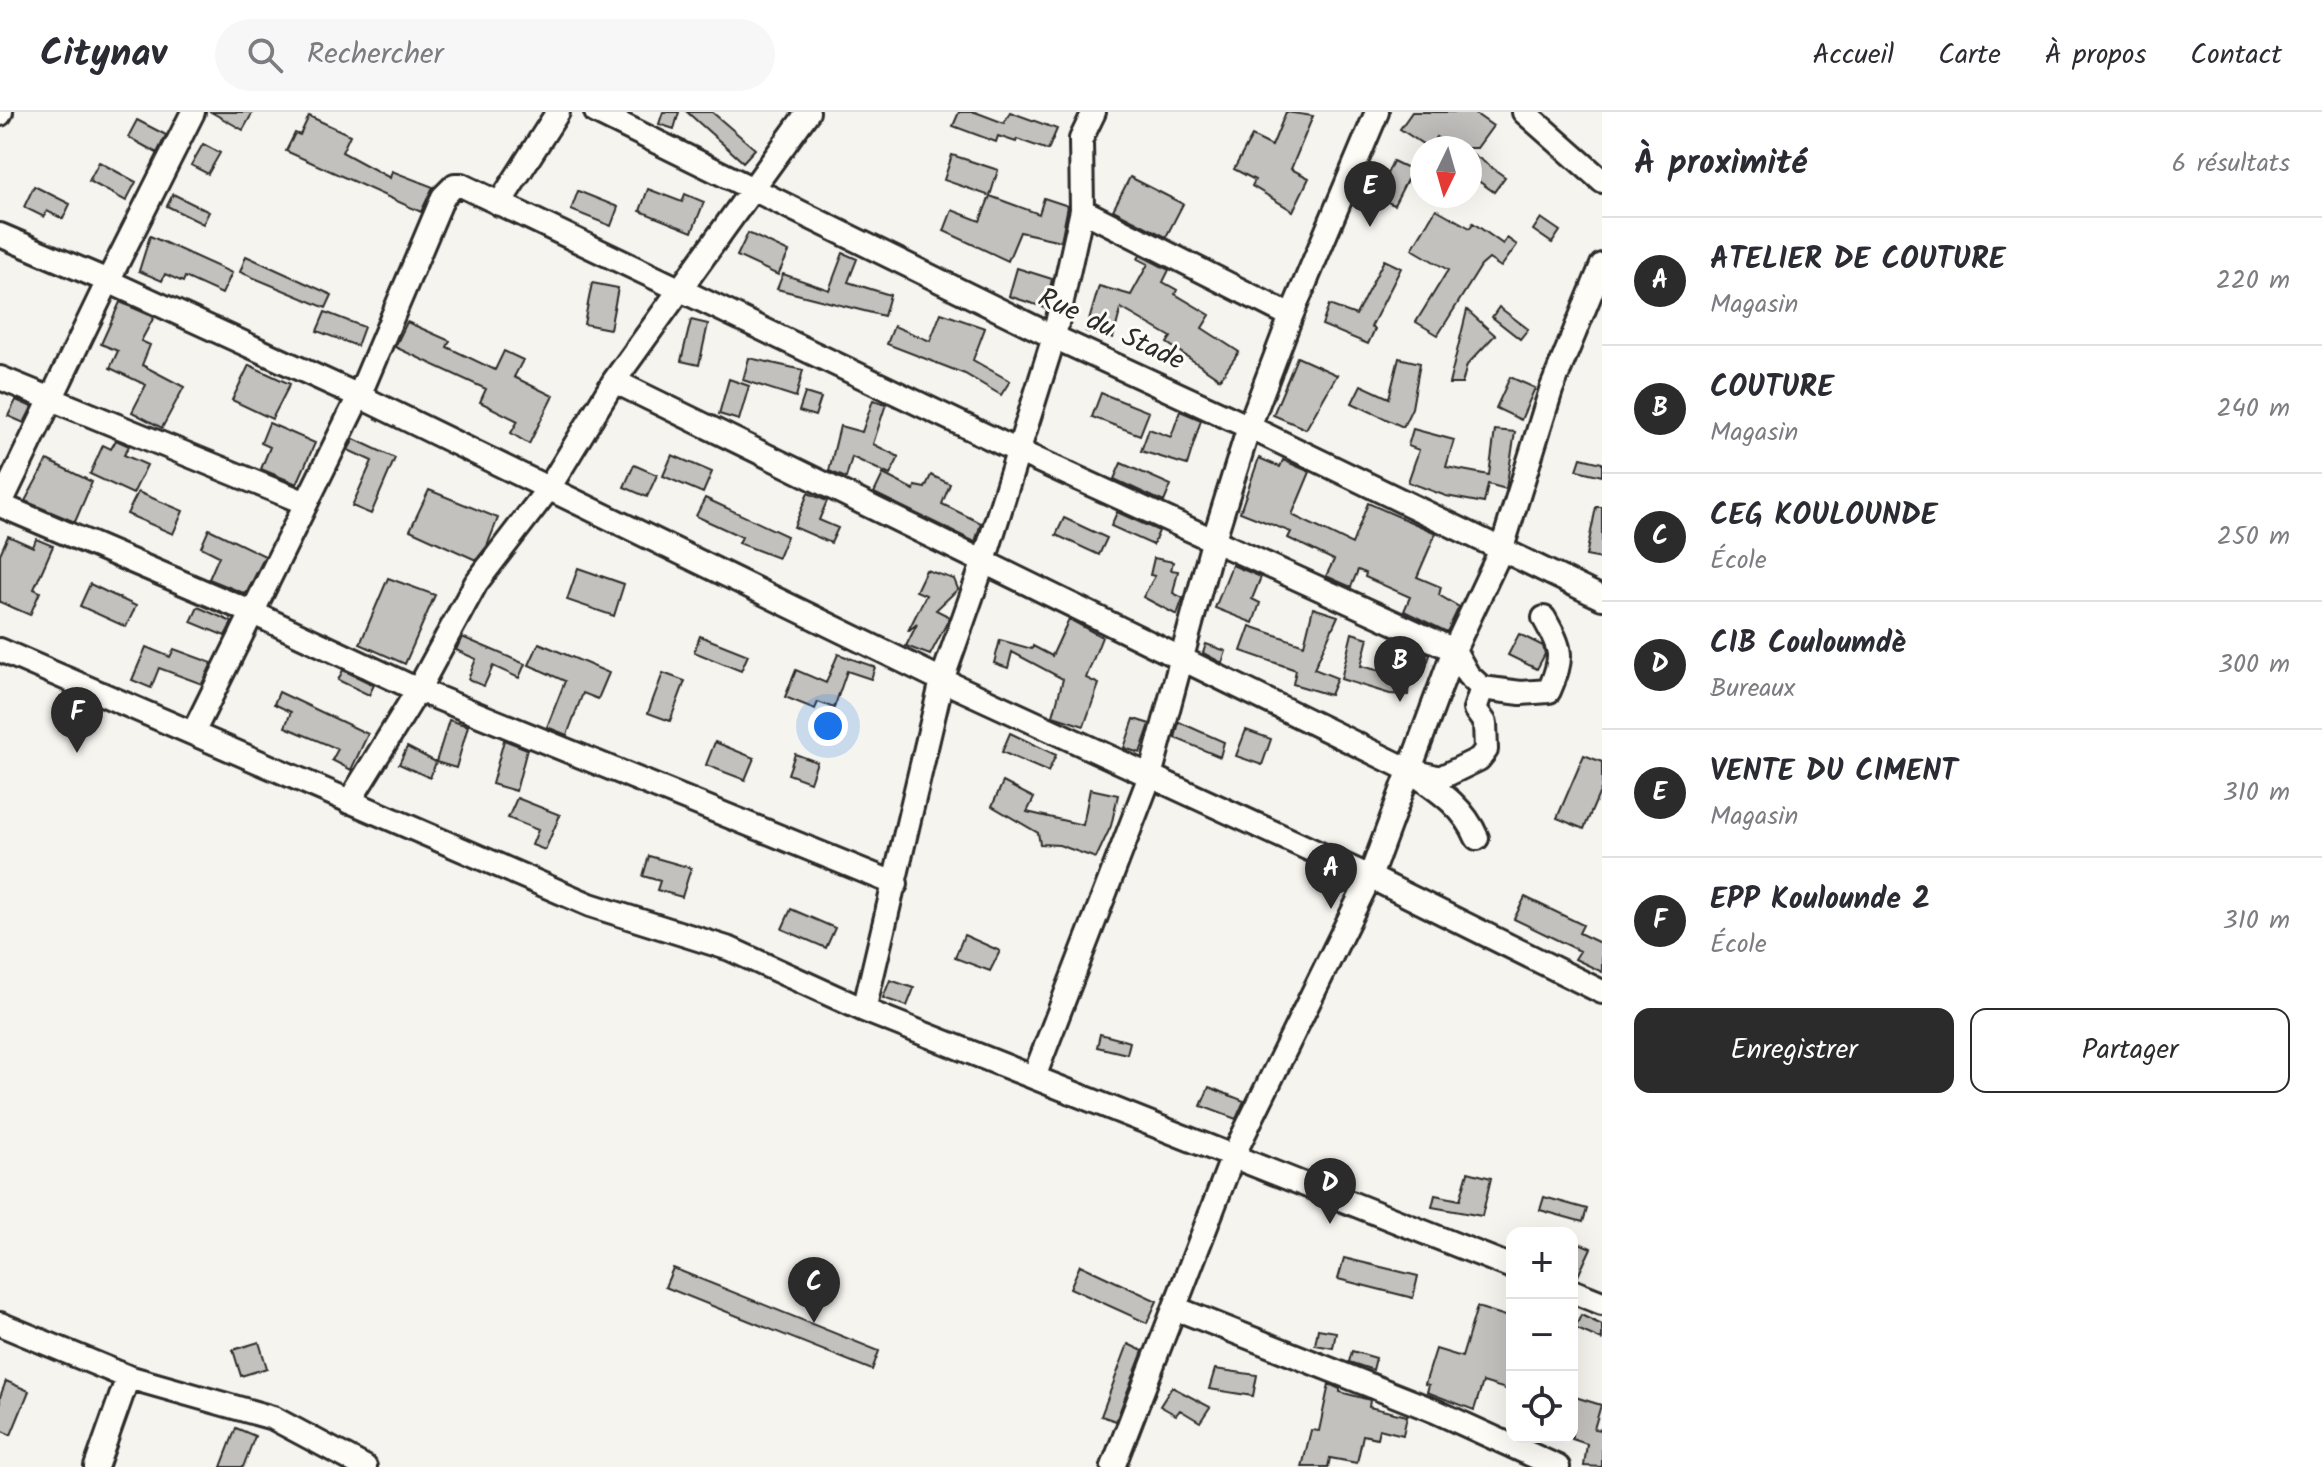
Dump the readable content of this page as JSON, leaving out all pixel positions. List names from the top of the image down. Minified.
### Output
{"streets":{"street":["Rue du Stade"]},"north":"bottom","page":{"header":"Citynav","search":"Rechercher","nav":["Accueil","Carte","À propos","Contact"],"heading":["À proximité","6 résultats"],"pins":["E","B","F","A","D","C"],"list":[{"mark":"A","name":"ATELIER DE COUTURE","note":"Magasin","value":"220 m"},{"mark":"B","name":"COUTURE","note":"Magasin","value":"240 m"},{"mark":"C","name":"CEG KOULOUNDE","note":"École","value":"250 m"},{"mark":"D","name":"CIB Couloumdè","note":"Bureaux","value":"300 m"},{"mark":"E","name":"VENTE DU CIMENT","note":"Magasin","value":"310 m"},{"mark":"F","name":"EPP Koulounde 2","note":"École","value":"310 m"}],"buttons":["Enregistrer","Partager"],"map_buttons":["+","−"]}}
